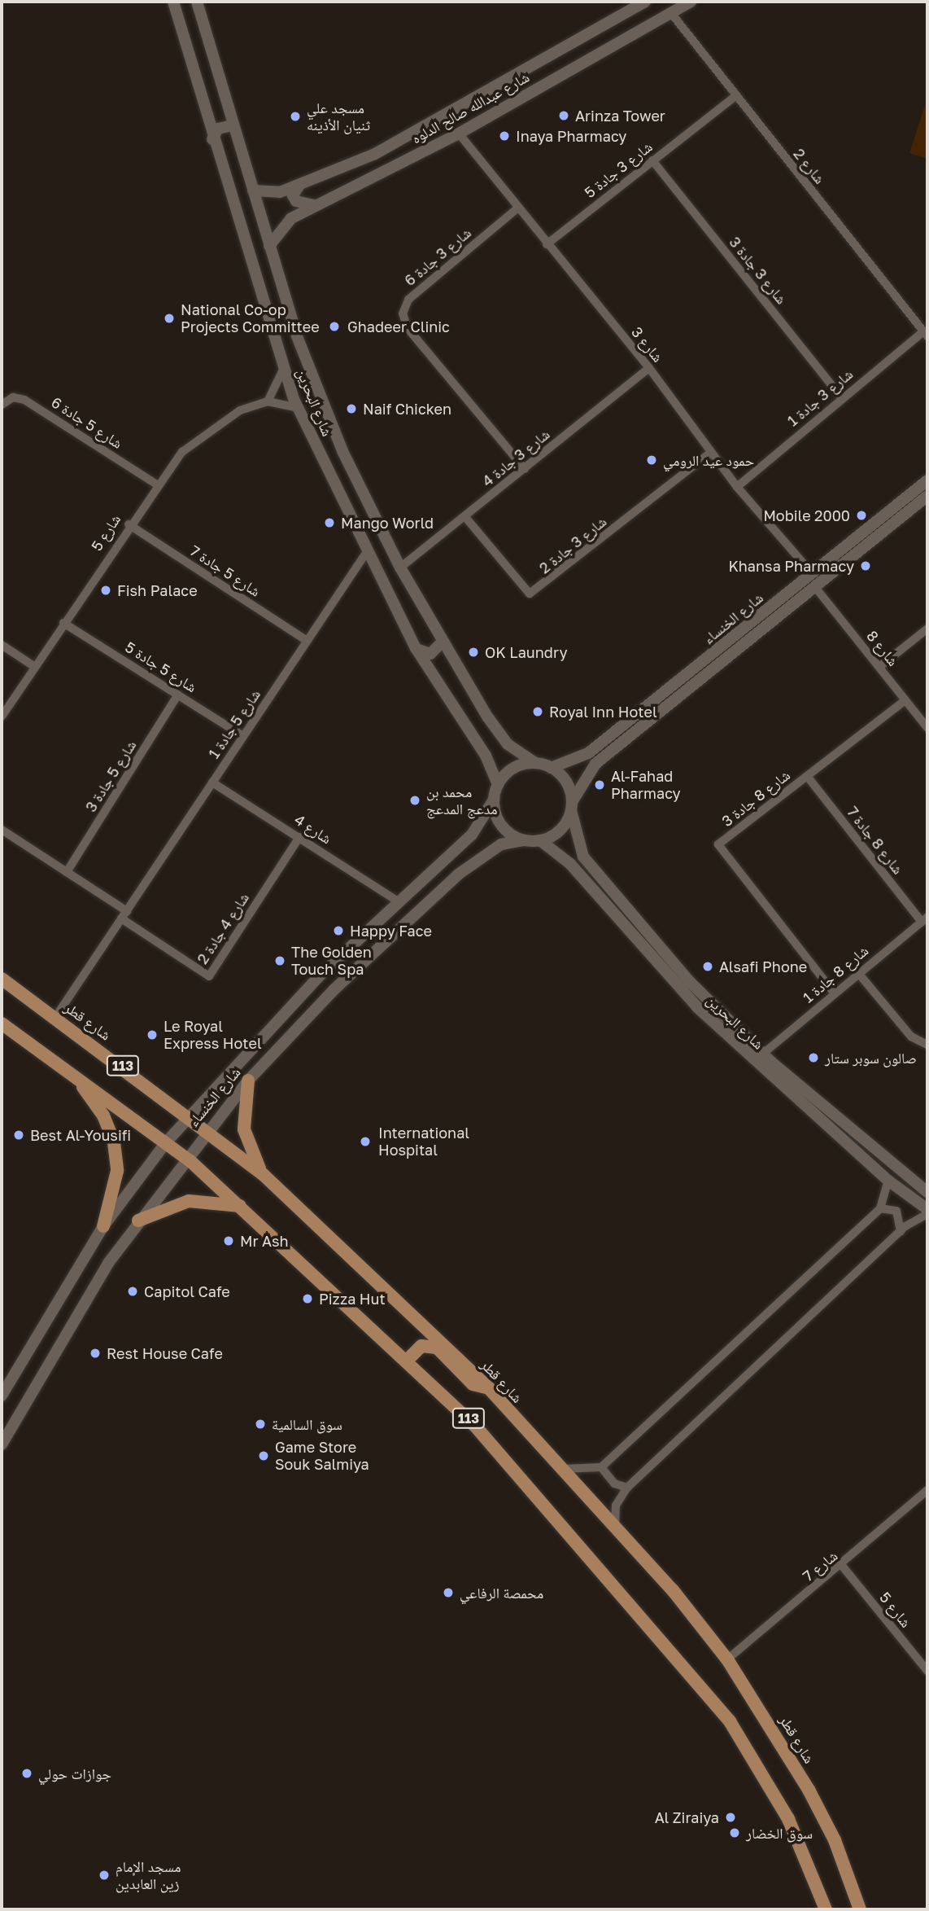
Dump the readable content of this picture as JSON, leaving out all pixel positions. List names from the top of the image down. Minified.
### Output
{"streets":{"main road":["شارع قطر","113"],"street":["شارع عبدالله صالح الدلوه","شارع 2","شارع 3 جادة 5","شارع 3 جادة 6","شارع 3 جادة 3","شارع 3","شارع 3 جادة 1","شارع البحرين","شارع 5 جادة 6","شارع 3 جادة 4","شارع 5","شارع 3 جادة 2","شارع 5 جادة 7","شارع الخنساء","شارع 8","شارع 5 جادة 5","شارع 5 جادة 1","شارع 5 جادة 3","شارع 8 جادة 3","شارع 4","شارع 8 جادة 7","شارع 4 جادة 2","شارع 8 جادة 1","شارع 7"]},"crossings":[["شارع عبدالله صالح الدلوه","شارع 2"],["شارع عبدالله صالح الدلوه","شارع 3"],["شارع عبدالله صالح الدلوه","شارع البحرين"],["شارع 2","شارع 3 جادة 5"],["شارع 2","شارع 3 جادة 1"],["شارع 3 جادة 5","شارع 3 جادة 3"],["شارع 3 جادة 5","شارع 3"],["شارع 3 جادة 6","شارع 3"],["شارع 3 جادة 6","شارع 3 جادة 4"],["شارع 3 جادة 3","شارع 3 جادة 1"],["شارع 3","شارع 3 جادة 1"],["شارع 3","شارع 3 جادة 4"],["شارع 3","شارع 3 جادة 2"],["شارع 3","شارع الخنساء"],["شارع البحرين","شارع 3 جادة 4"],["شارع البحرين","شارع الخنساء"],["شارع البحرين","شارع 5 جادة 1"],["شارع البحرين","شارع 8 جادة 1"],["شارع 5 جادة 6","شارع 5"],["شارع 3 جادة 4","شارع 3 جادة 2"],["شارع 5","شارع 5 جادة 7"],["شارع 5","شارع 5 جادة 5"],["شارع 5","شارع 7"],["شارع 5 جادة 7","شارع 5 جادة 1"],["شارع الخنساء","شارع 8"],["شارع الخنساء","شارع 4"],["شارع الخنساء","شارع قطر"],["شارع الخنساء","113"],["شارع 8","شارع 8 جادة 3"],["شارع 5 جادة 5","شارع 5 جادة 1"],["شارع 5 جادة 5","شارع 5 جادة 3"],["شارع 5 جادة 1","شارع 4"],["شارع 5 جادة 1","شارع 4 جادة 2"],["شارع 5 جادة 1","شارع قطر"],["شارع 8 جادة 3","شارع 8 جادة 7"],["شارع 8 جادة 3","شارع 8 جادة 1"],["شارع 4","شارع 4 جادة 2"],["شارع 8 جادة 7","شارع 8 جادة 1"],["شارع قطر","شارع 7"]],"places":["Arinza Tower","مسجد علي ثنيان الأذينه","Inaya Pharmacy","National Co-op Projects Committee","Ghadeer Clinic","Naif Chicken","حمود عيد الرومي","Mobile 2000","Mango World","Khansa Pharmacy","Fish Palace","OK Laundry","Royal Inn Hotel","Al-Fahad Pharmacy","محمد بن مدعج المدعج","Happy Face","The Golden Touch Spa","Alsafi Phone","Le Royal Express Hotel","صالون سوبر ستار","Best Al-Yousifi","International Hospital","Mr Ash","Capitol Cafe","Pizza Hut","Rest House Cafe","سوق السالمية","Game Store Souk Salmiya","محمصة الرفاعي","جوازات حولي","Al Ziraiya","سوق الخضار","مسجد الإمام زين العابدين"]}
